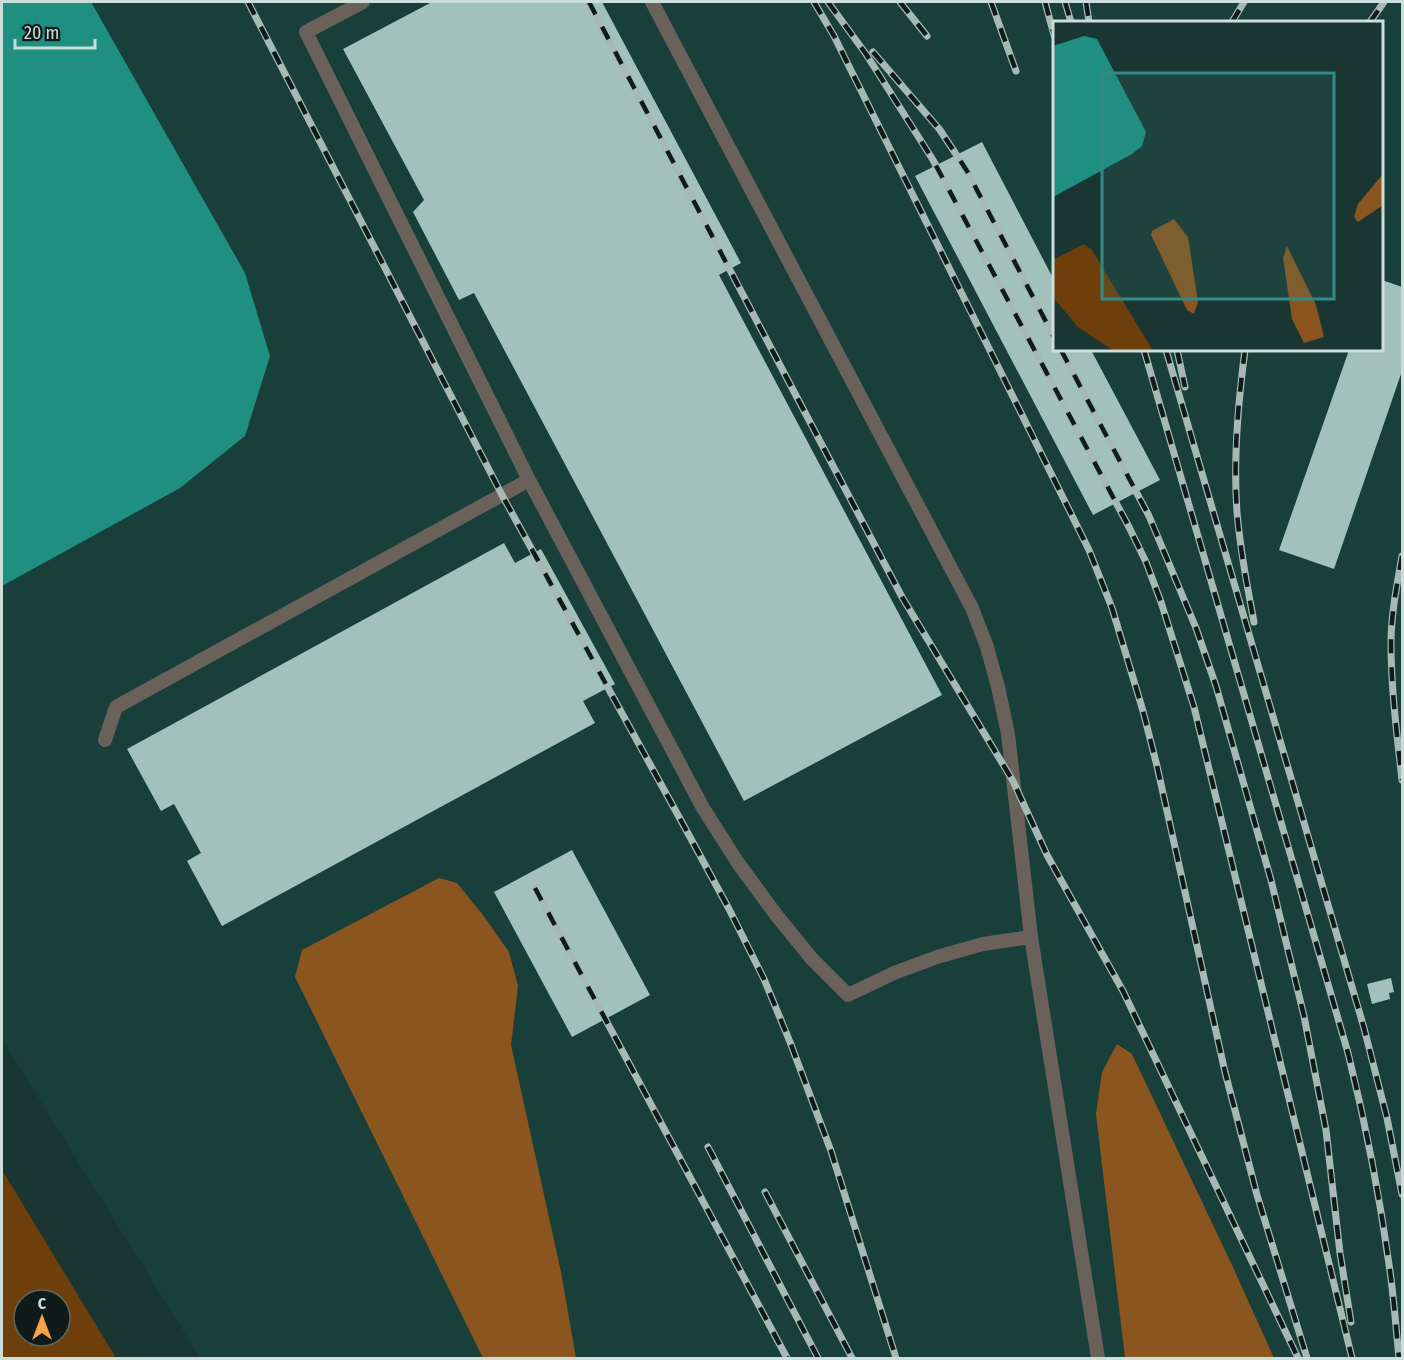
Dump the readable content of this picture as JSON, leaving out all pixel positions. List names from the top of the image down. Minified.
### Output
{"scale_bar":"20 m","north":"top"}
